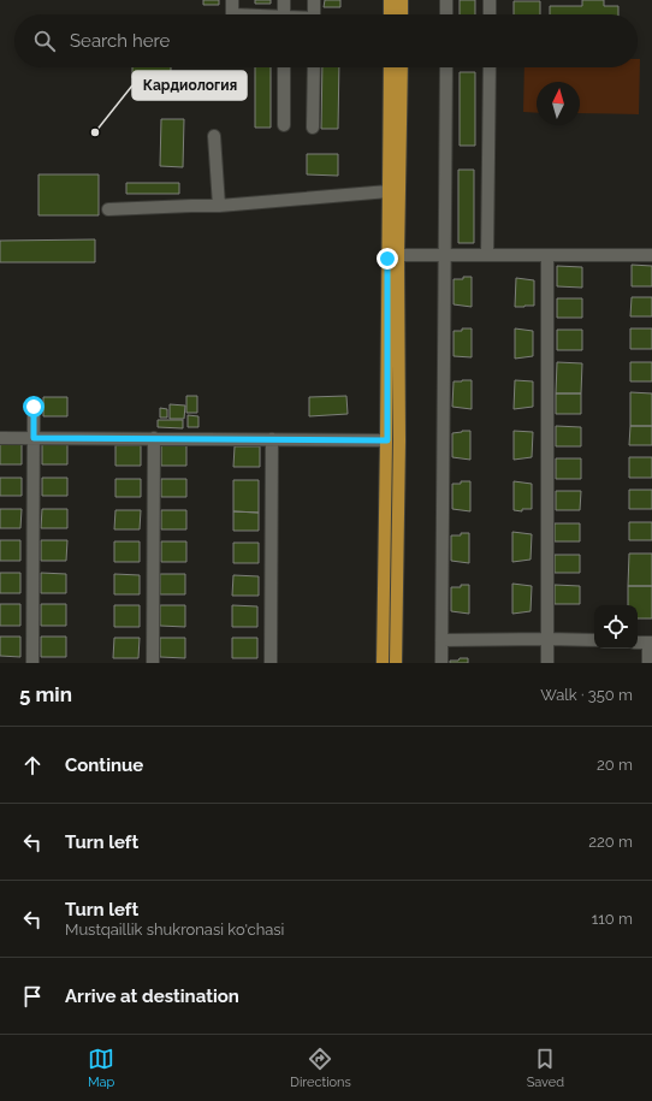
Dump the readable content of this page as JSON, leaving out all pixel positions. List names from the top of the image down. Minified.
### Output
{"places":["Кардиология"],"north":"top","page":{"search":"Search here","heading":["5 min","Walk · 350 m"],"list":[["Continue","20 m"],["Turn left","220 m"],["Turn left","Mustqaillik shukronasi ko'chasi","110 m"],"Arrive at destination"],"nav":["Map","Directions","Saved"]}}
